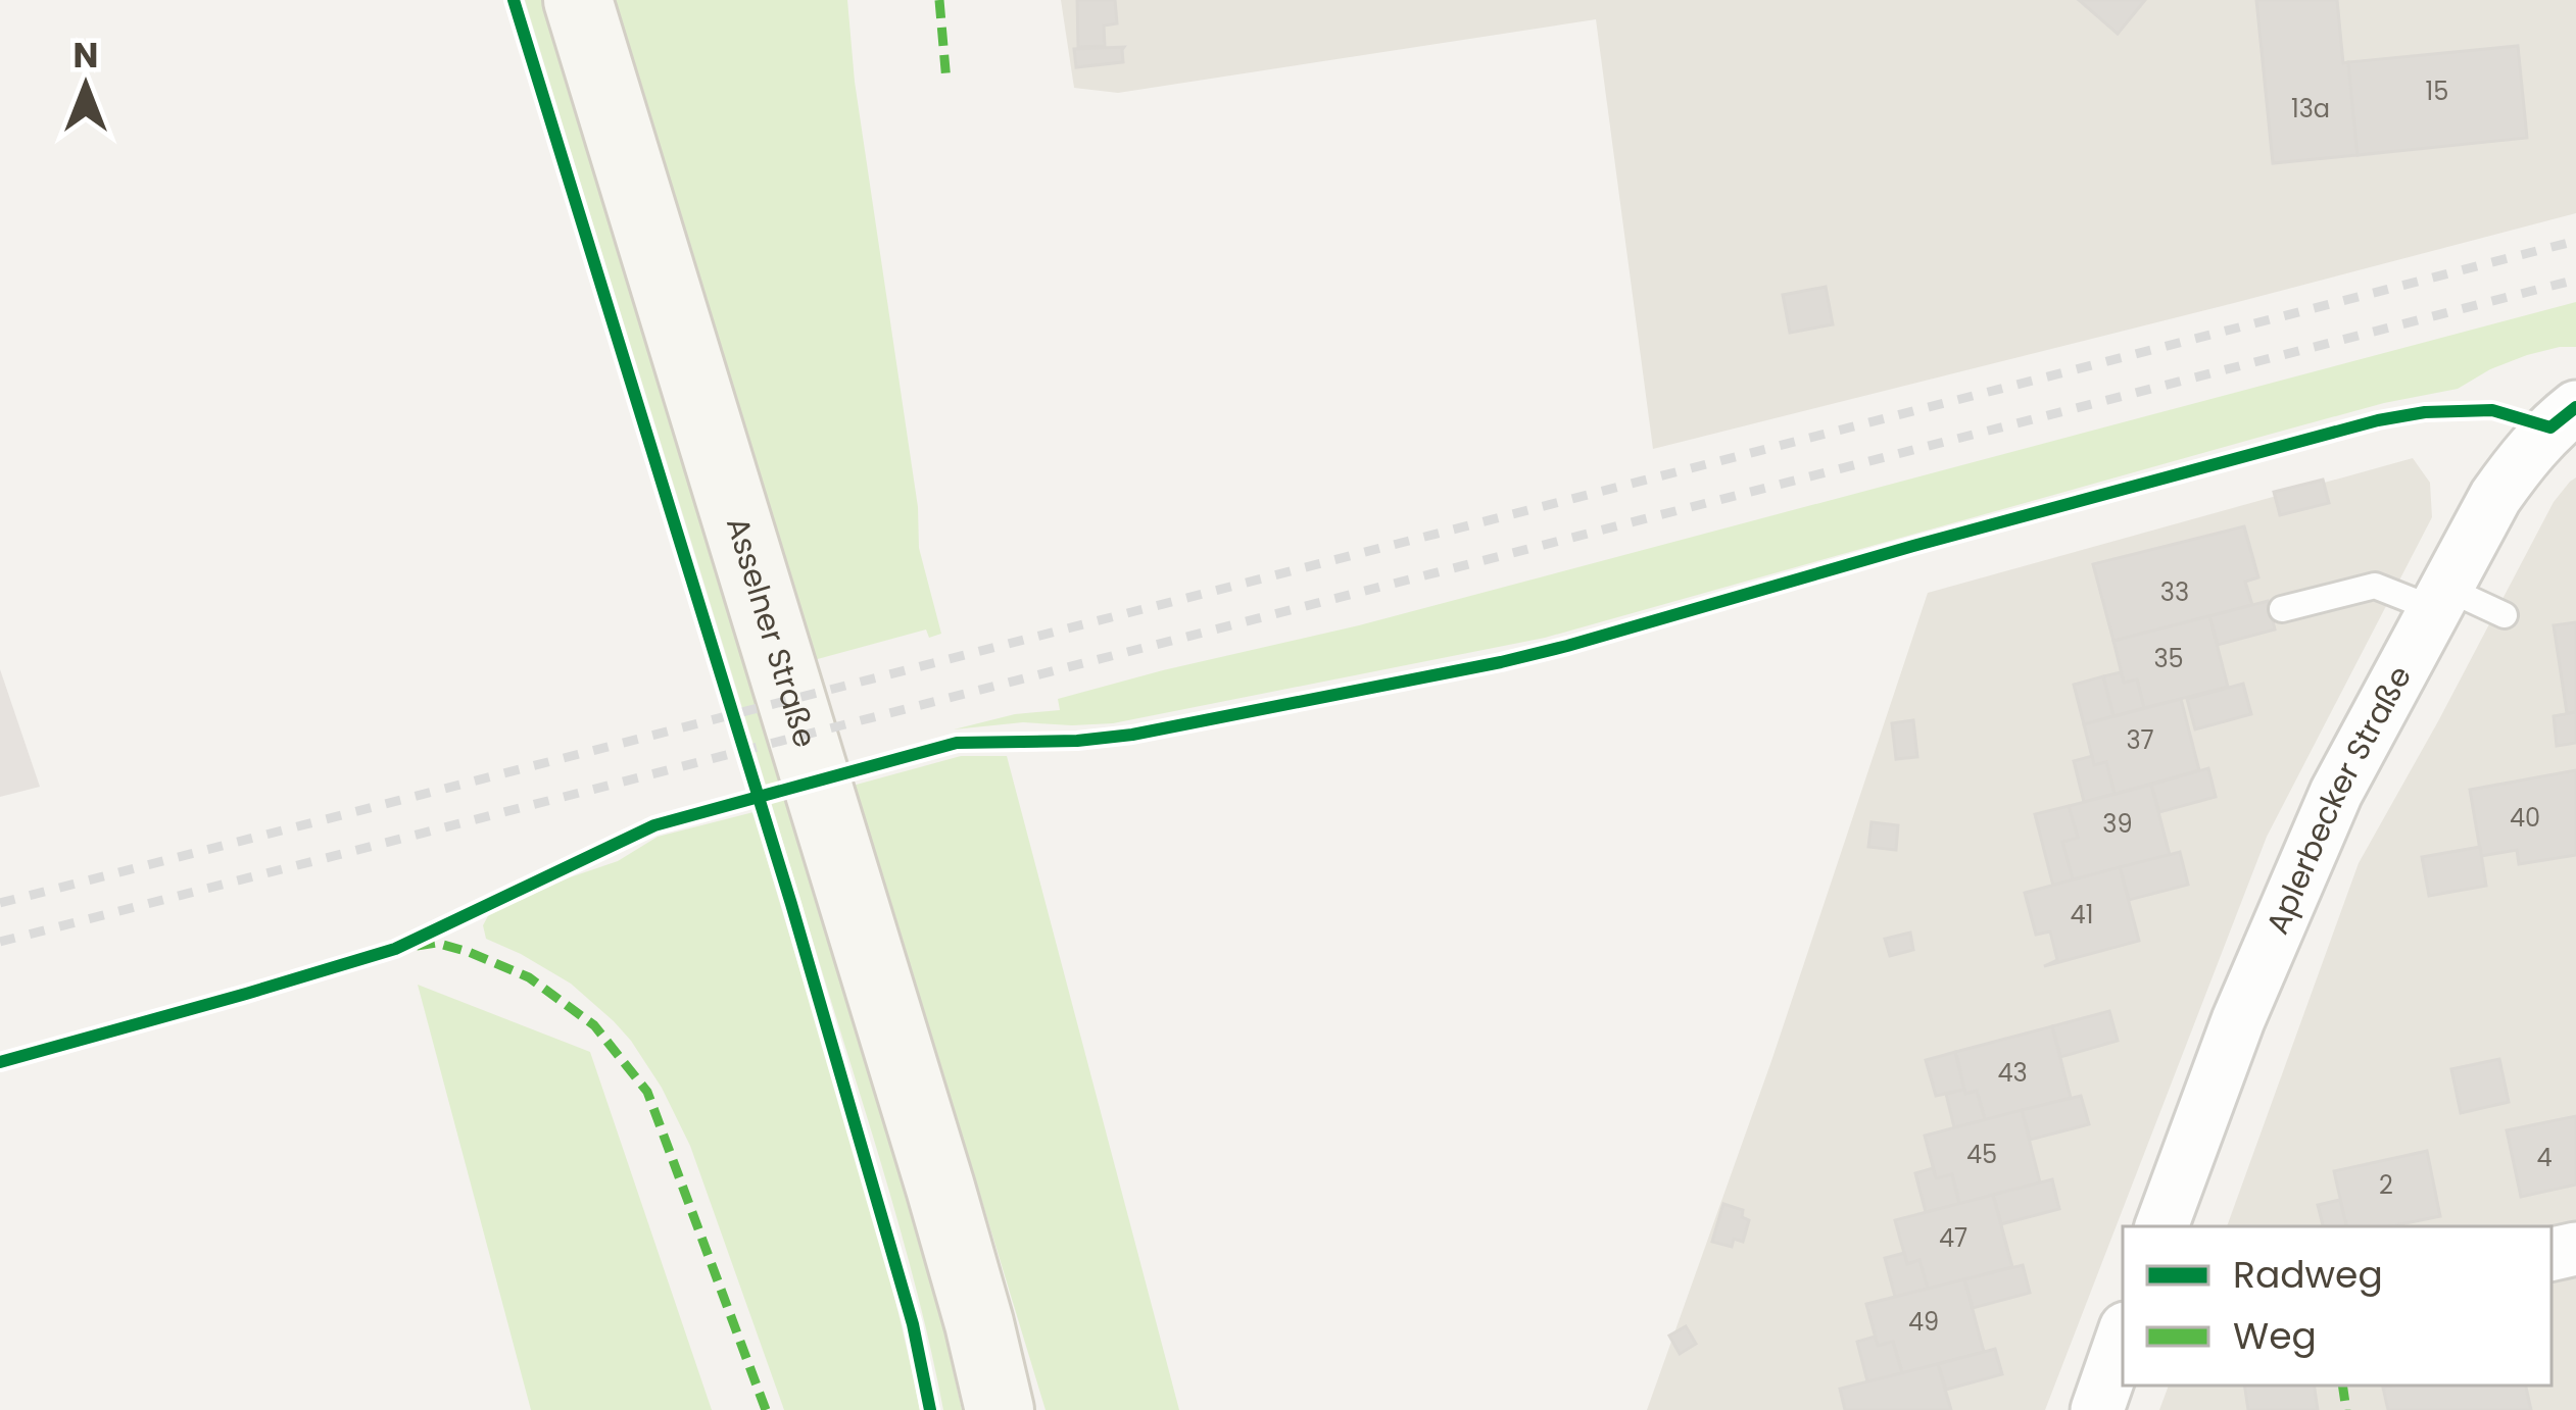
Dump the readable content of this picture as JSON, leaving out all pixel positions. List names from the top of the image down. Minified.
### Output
{"streets":{"main road":["Asselner Straße"],"street":["Aplerbecker Straße"]},"house_numbers":["15","13a","33","35","37","40","39","41","43","45","4","2","47","49"],"legend":["Radweg","Weg"],"north":"top"}
